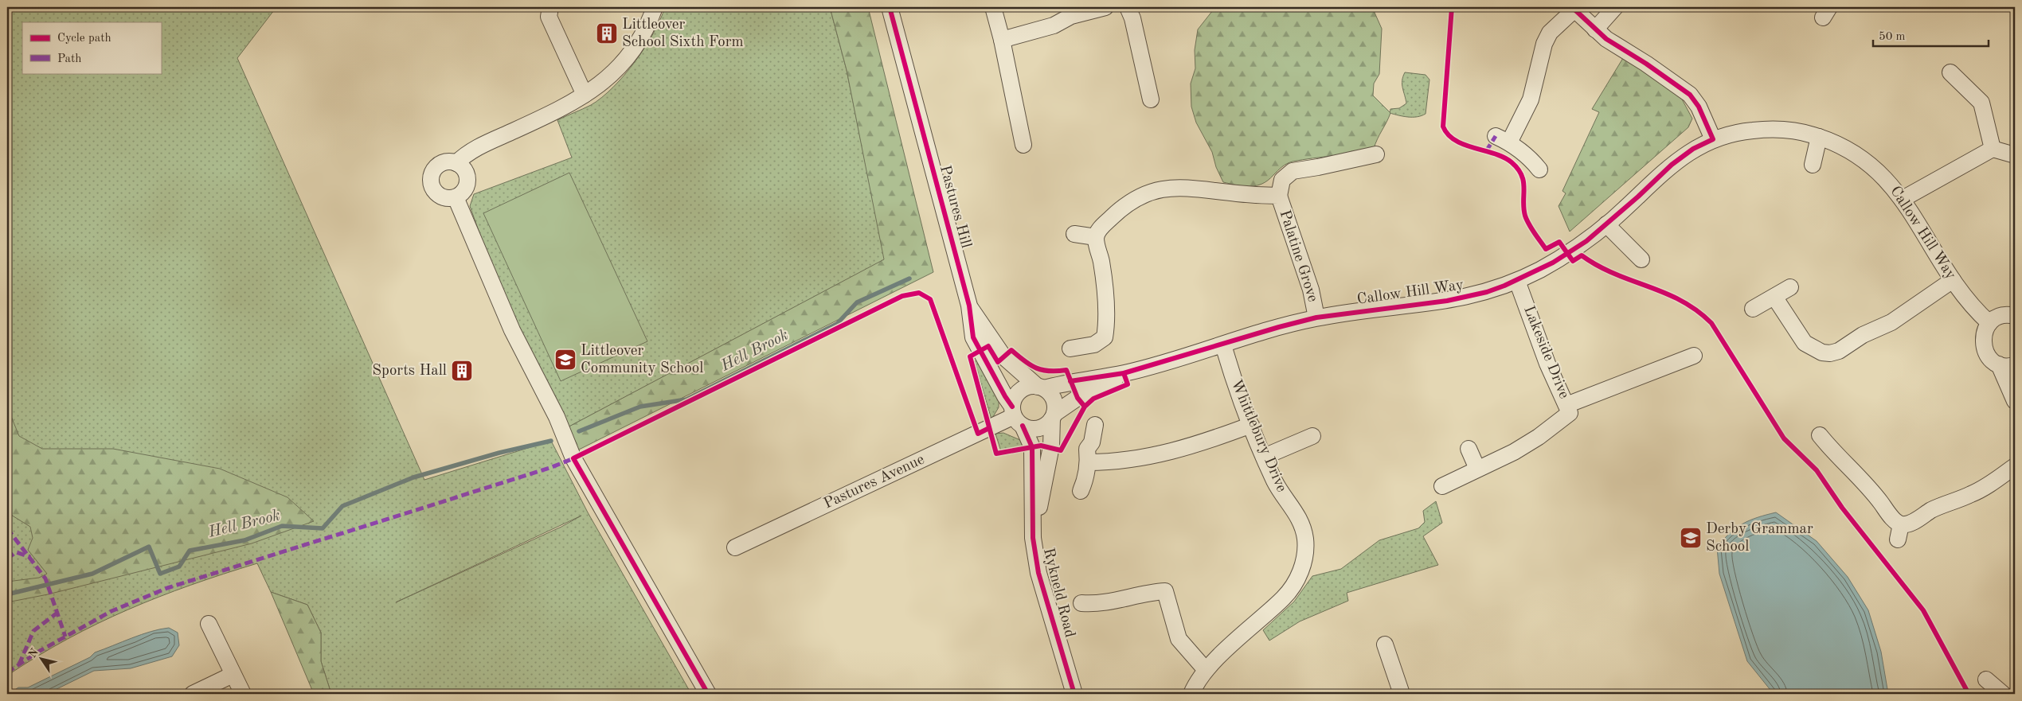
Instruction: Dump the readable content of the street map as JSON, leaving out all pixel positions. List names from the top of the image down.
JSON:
{
  "streets": {
    "street": [
      "Pastures Hill",
      "Callow Hill Way",
      "Palatine Grove",
      "Lakeside Drive",
      "Whittlebury Drive",
      "Pastures Avenue",
      "Rykneld Road"
    ]
  },
  "crossings": [
    ["Pastures Hill", "Callow Hill Way"],
    ["Pastures Hill", "Pastures Avenue"],
    ["Pastures Hill", "Rykneld Road"],
    ["Callow Hill Way", "Palatine Grove"],
    ["Callow Hill Way", "Lakeside Drive"],
    ["Callow Hill Way", "Whittlebury Drive"],
    ["Callow Hill Way", "Pastures Avenue"],
    ["Callow Hill Way", "Rykneld Road"],
    ["Pastures Avenue", "Rykneld Road"]
  ],
  "water": ["Hell Brook"],
  "places": {
    "building": ["Littleover School Sixth Form", "Sports Hall"],
    "school or university": ["Littleover Community School", "Derby Grammar School"]
  },
  "legend": ["Cycle path", "Path"],
  "scale_bar": "50 m",
  "north": "top left"
}
